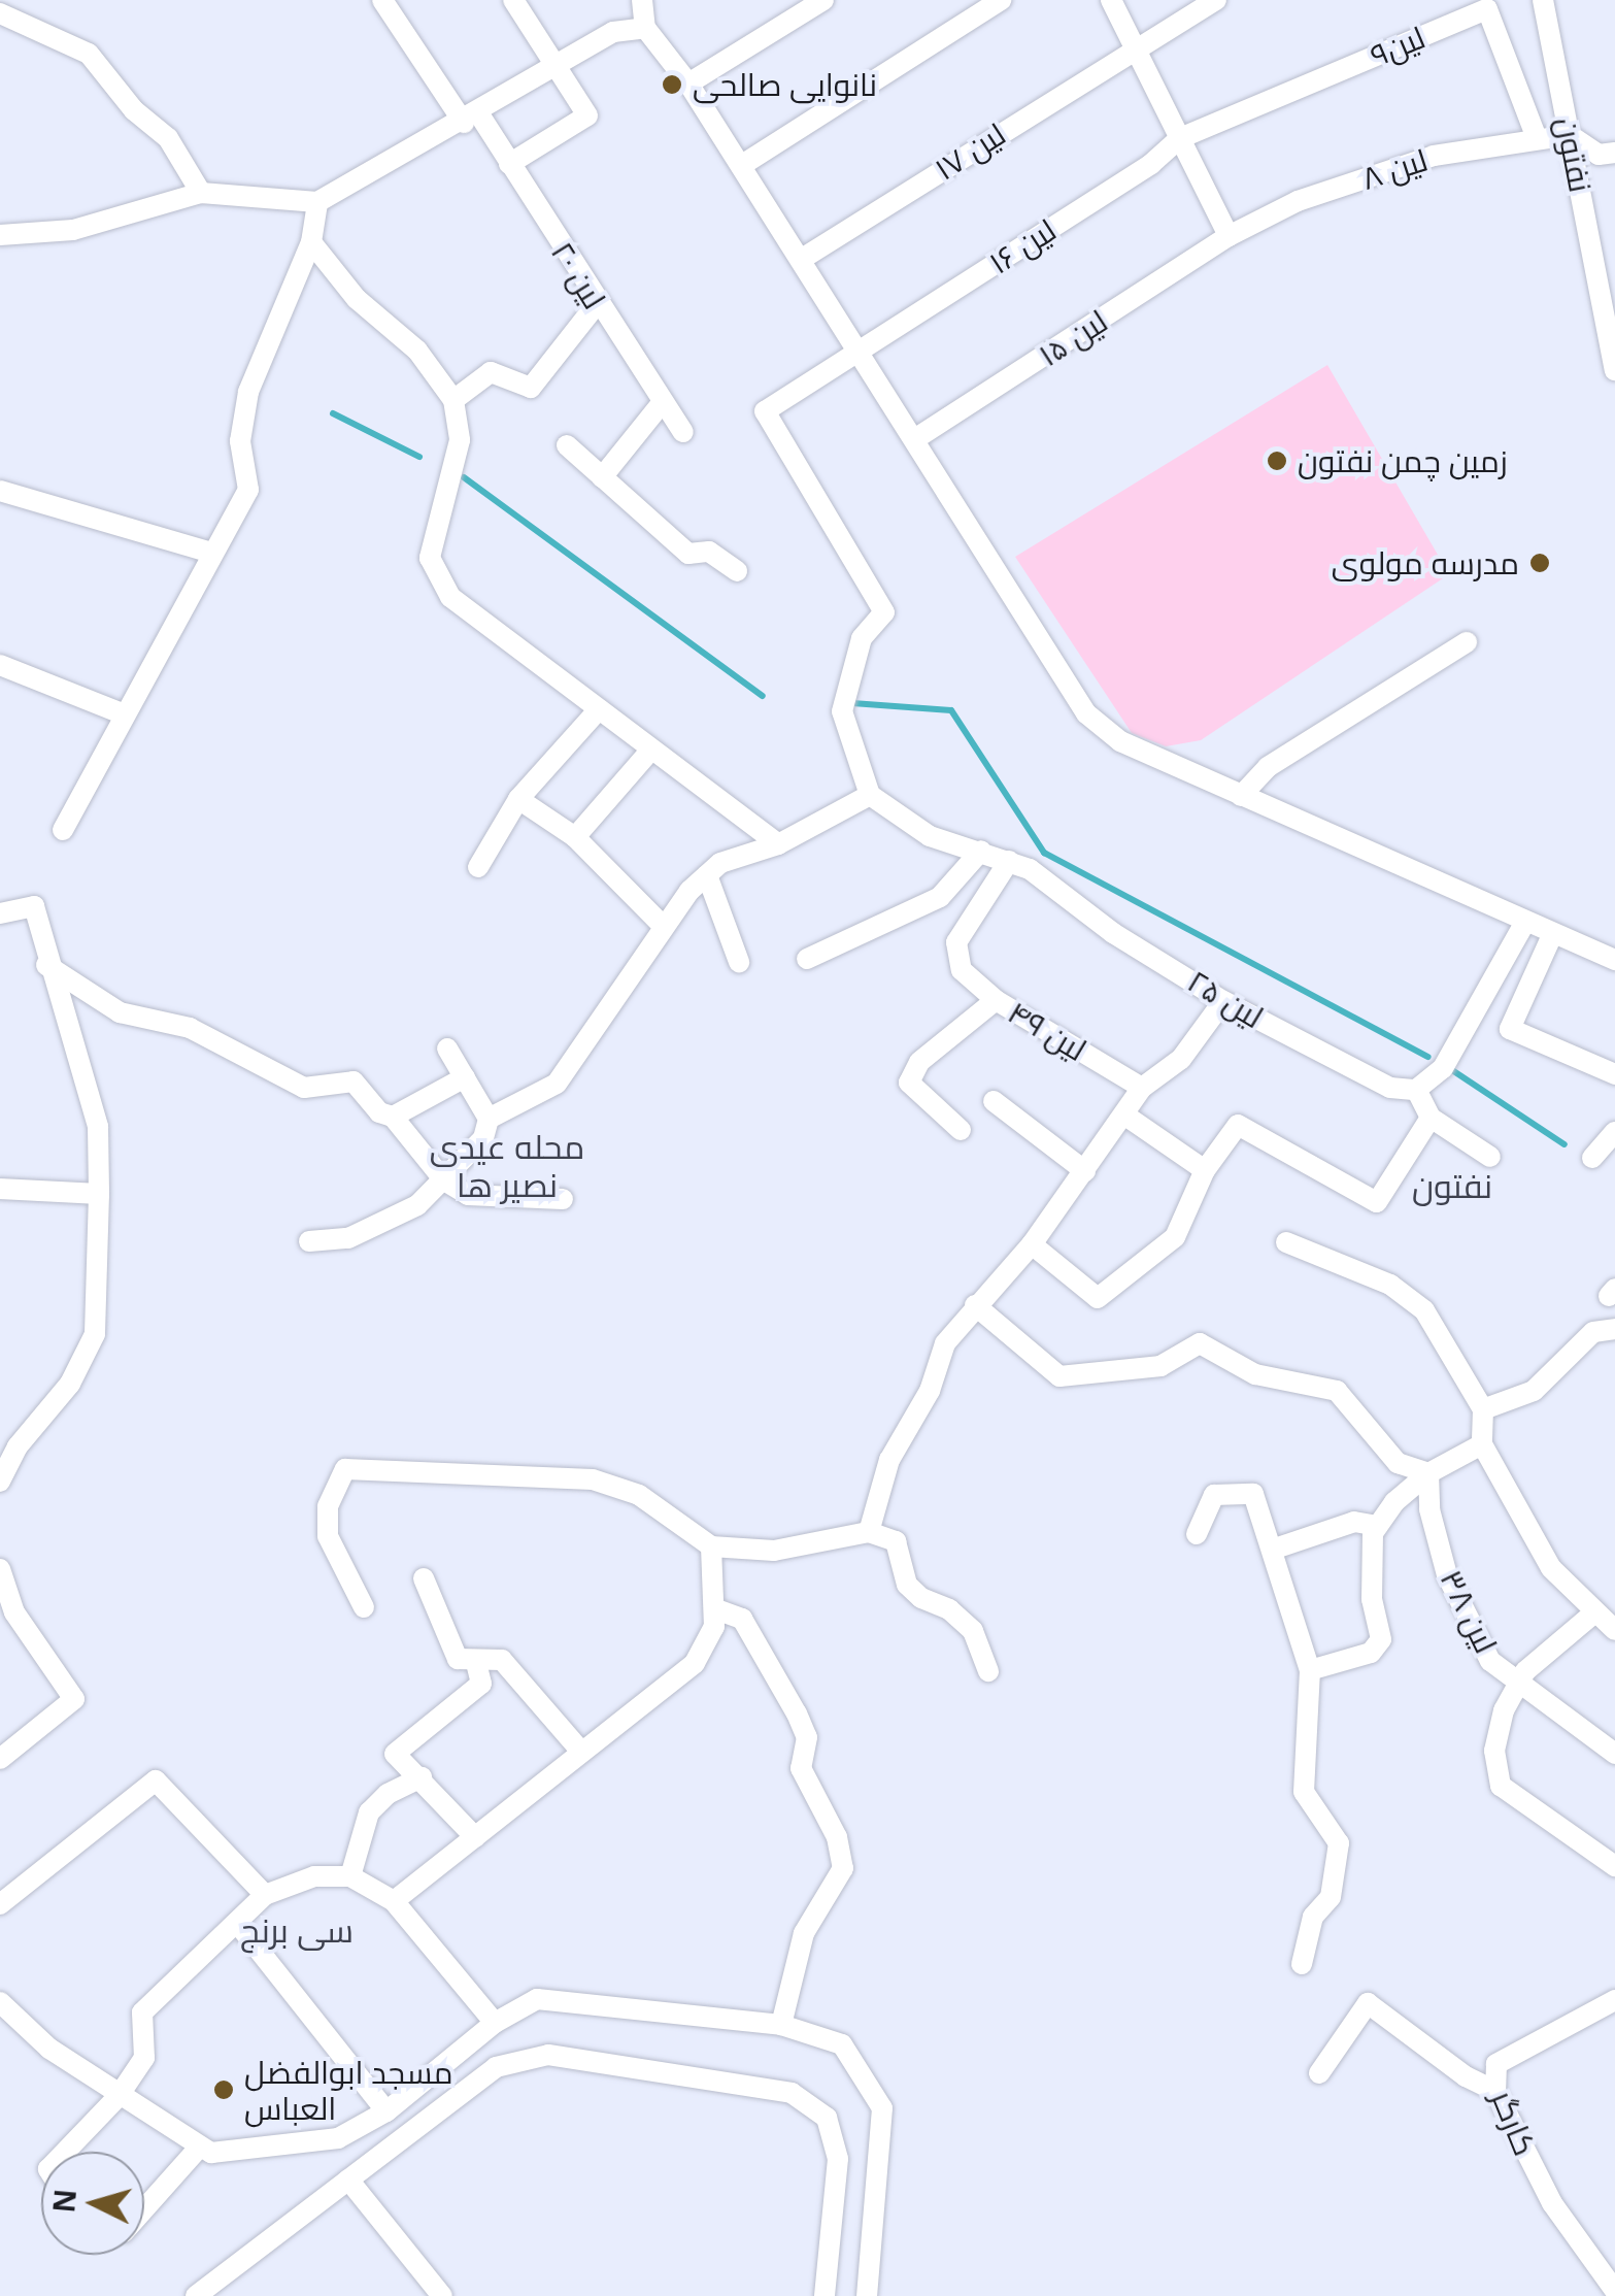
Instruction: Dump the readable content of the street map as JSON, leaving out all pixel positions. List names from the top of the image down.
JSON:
{
  "streets": {
    "street": [
      "لین۹",
      "لین ۱۷",
      "نفتون",
      "لین ۸",
      "لین ۱۶",
      "لین ۲۰",
      "لین ۱۵",
      "لین ۲۵",
      "لین ۴۹",
      "لین ۳۸",
      "کارگر"
    ]
  },
  "crossings": [
    ["لین۹", "لین ۸"],
    ["لین۹", "لین ۱۶"],
    ["نفتون", "لین ۸"],
    ["لین ۸", "لین ۱۵"],
    ["لین ۱۶", "لین ۲۵"],
    ["لین ۲۵", "لین ۴۹"]
  ],
  "districts": ["محله عیدی نصیر ها", "نفتون", "سی برنج"],
  "places": [
    "نانوایی صالحی",
    "زمین چمن نفتون",
    "مدرسه مولوی",
    "مسجد ابوالفضل العباس"
  ],
  "north": "left"
}
